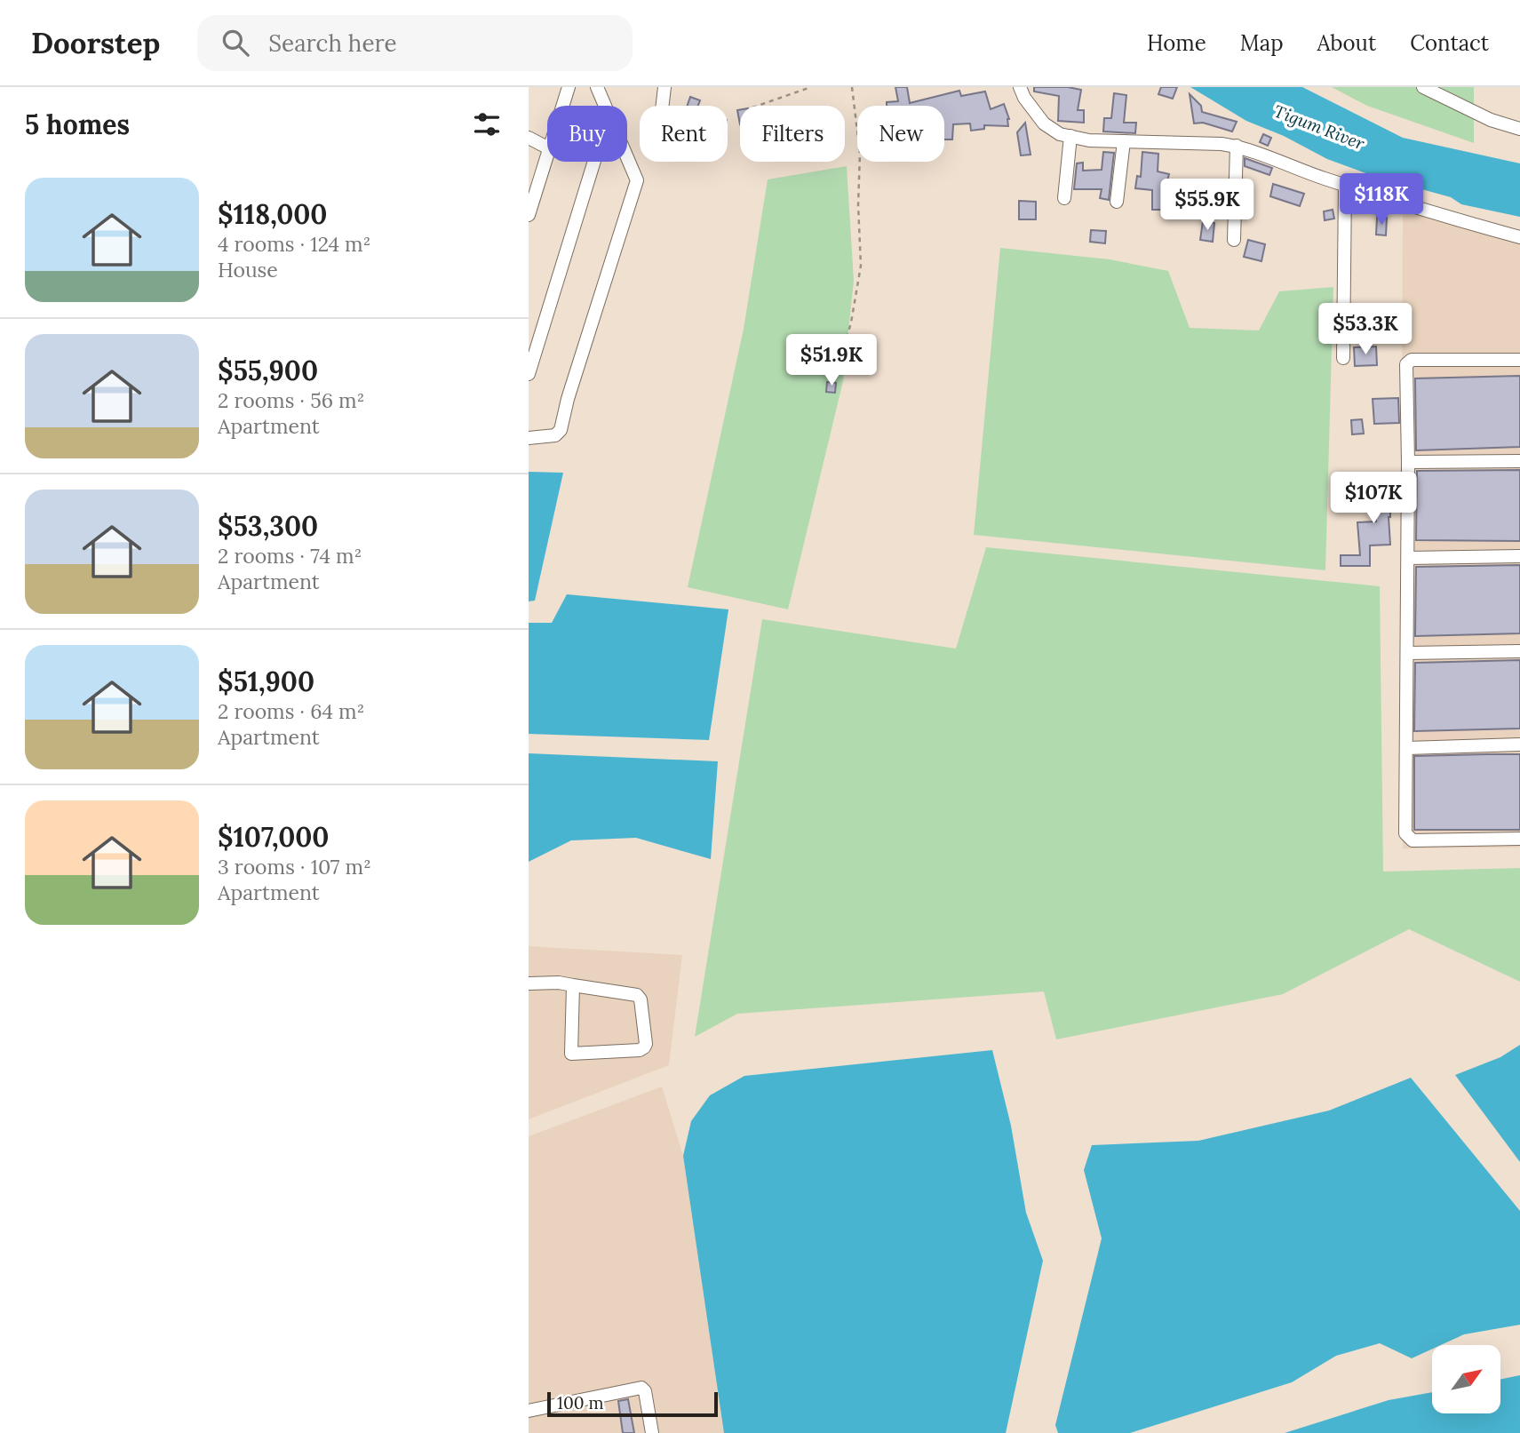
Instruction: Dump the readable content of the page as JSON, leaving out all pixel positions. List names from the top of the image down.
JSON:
{
  "water": ["Tigum River"],
  "scale_bar": "100 m",
  "north": "top right",
  "page": {
    "header": "Doorstep",
    "search": "Search here",
    "nav": [
      "Home",
      "Map",
      "About",
      "Contact"
    ],
    "heading": "5 homes",
    "chip": [
      "Buy",
      "Rent",
      "Filters",
      "New"
    ],
    "list": [
      {
        "name": "$118,000",
        "note": "4 rooms · 124 m² · House"
      },
      {
        "name": "$55,900",
        "note": "2 rooms · 56 m² · Apartment"
      },
      {
        "name": "$53,300",
        "note": "2 rooms · 74 m² · Apartment"
      },
      {
        "name": "$51,900",
        "note": "2 rooms · 64 m² · Apartment"
      },
      {
        "name": "$107,000",
        "note": "3 rooms · 107 m² · Apartment"
      }
    ],
    "price": [
      "$118K",
      "$55.9K",
      "$53.3K",
      "$51.9K",
      "$107K"
    ],
    "scale": "100 m"
  }
}
